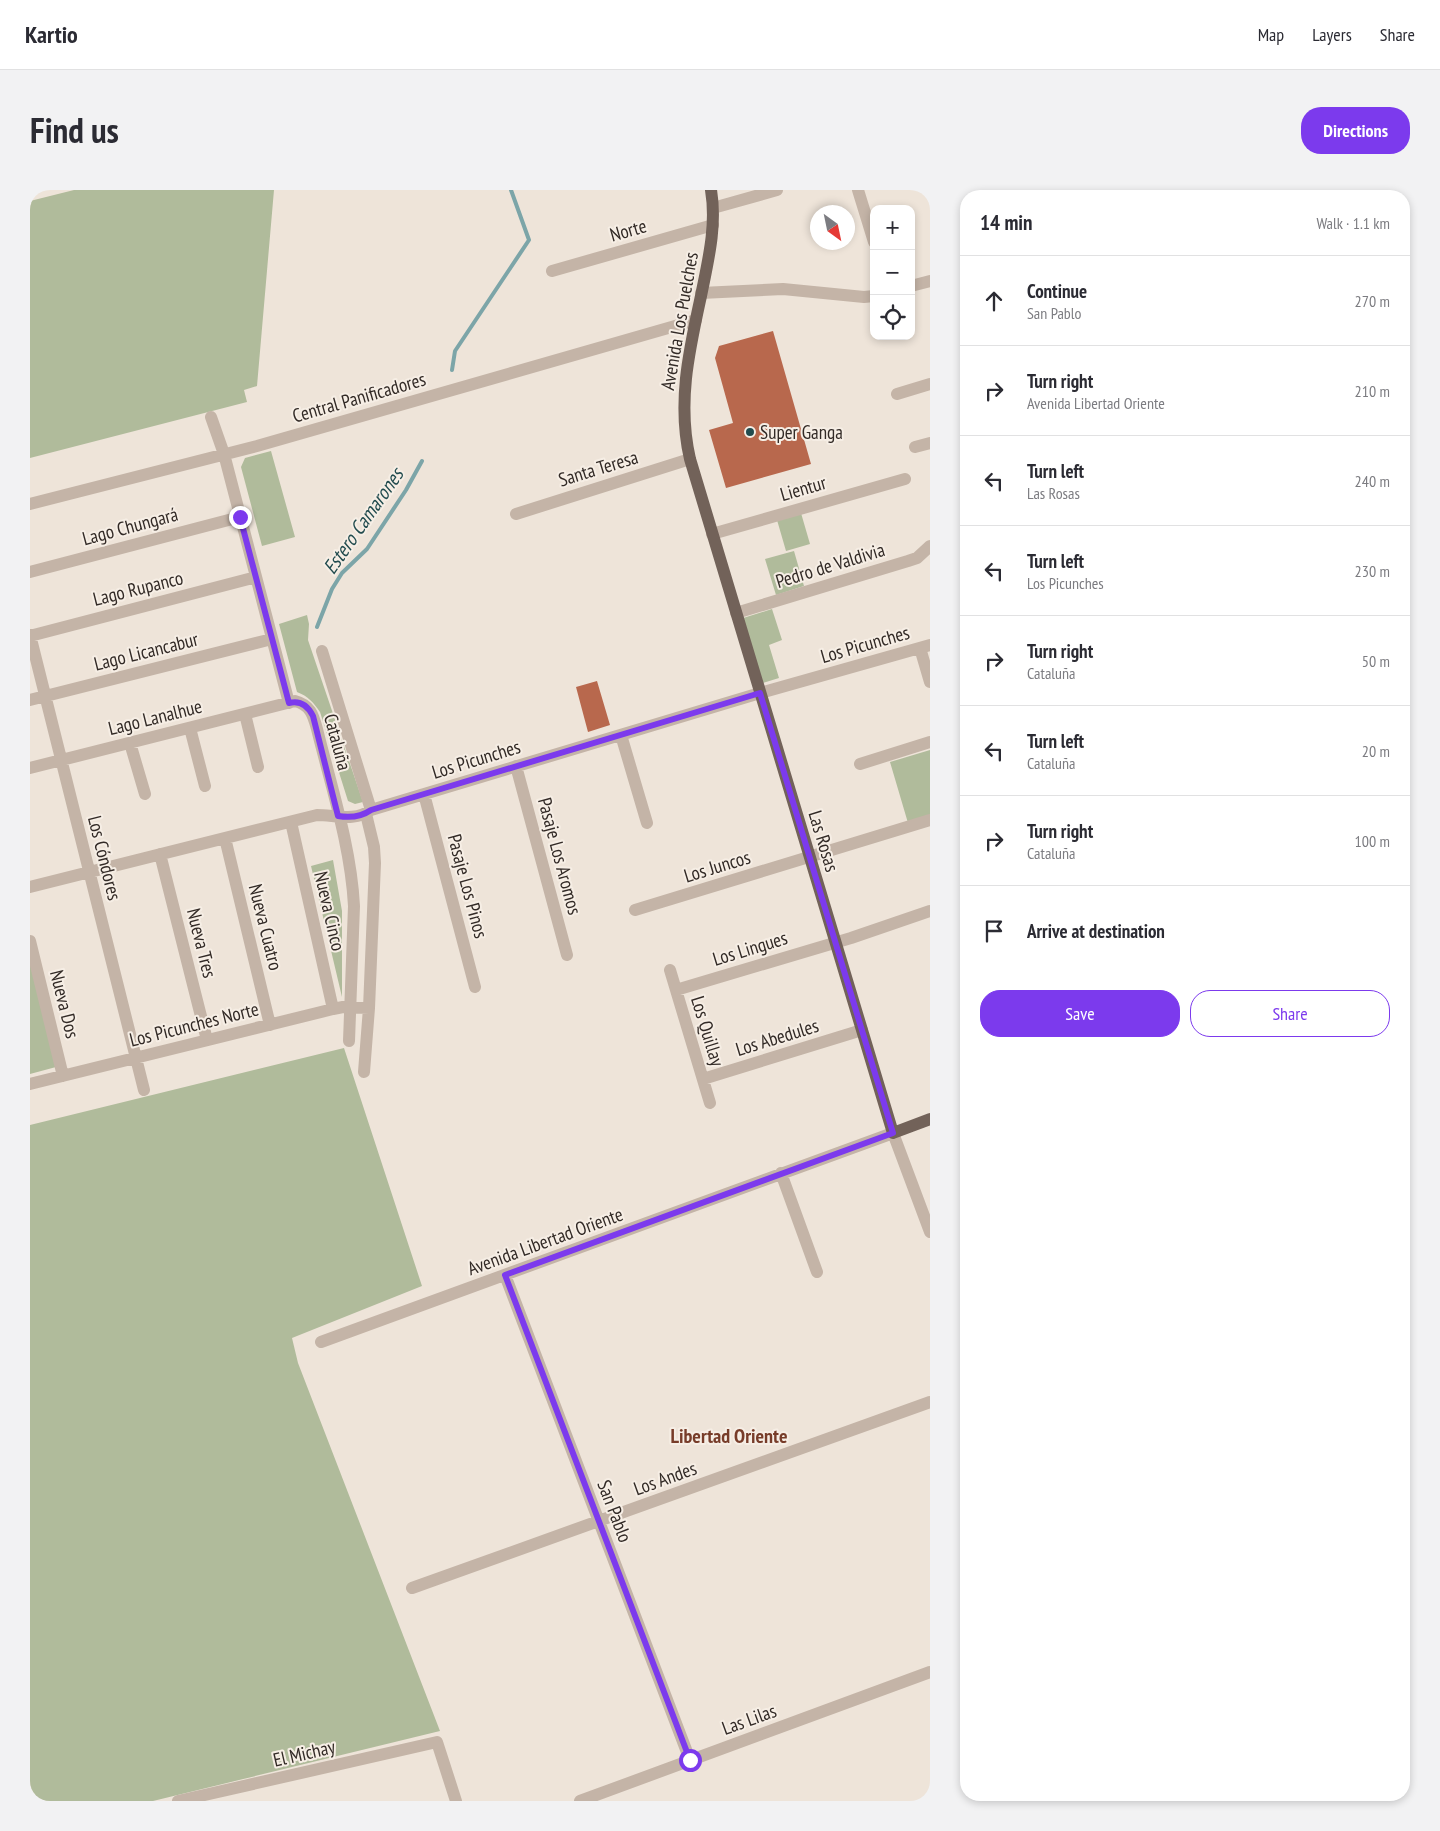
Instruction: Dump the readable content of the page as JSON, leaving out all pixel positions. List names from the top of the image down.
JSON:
{
  "streets": {
    "main road": ["Avenida Los Puelches", "Las Rosas", "Avenida Libertad Oriente"],
    "street": [
      "Norte",
      "Central Panificadores",
      "Santa Teresa",
      "Lientur",
      "Lago Chungará",
      "Pedro de Valdivia",
      "Lago Rupanco",
      "Los Picunches",
      "Lago Licancabur",
      "Lago Lanalhue",
      "Cataluña",
      "Pasaje Los Aromos",
      "Los Cóndores",
      "Los Juncos",
      "Pasaje Los Pinos",
      "Nueva Cinco",
      "Nueva Cuatro",
      "Nueva Tres",
      "Los Lingues",
      "Nueva Dos",
      "Los Picunches Norte",
      "Los Quillay",
      "Los Abedules",
      "Los Andes",
      "San Pablo",
      "Las Lilas",
      "El Michay"
    ]
  },
  "crossings": [
    ["Norte", "Avenida Los Puelches"],
    ["Avenida Los Puelches", "Central Panificadores"],
    ["Avenida Los Puelches", "Santa Teresa"],
    ["Avenida Los Puelches", "Las Rosas"],
    ["Santa Teresa", "Las Rosas"],
    ["Lientur", "Las Rosas"],
    ["Pedro de Valdivia", "Las Rosas"],
    ["Lago Rupanco", "Los Cóndores"],
    ["Los Picunches", "Cataluña"],
    ["Los Picunches", "Las Rosas"],
    ["Los Picunches", "Pasaje Los Aromos"],
    ["Los Picunches", "Los Cóndores"],
    ["Los Picunches", "Pasaje Los Pinos"],
    ["Los Picunches", "Nueva Cinco"],
    ["Los Picunches", "Nueva Cuatro"],
    ["Los Picunches", "Nueva Tres"],
    ["Lago Licancabur", "Los Cóndores"],
    ["Lago Lanalhue", "Cataluña"],
    ["Lago Lanalhue", "Los Cóndores"],
    ["Cataluña", "Los Picunches Norte"],
    ["Las Rosas", "Los Juncos"],
    ["Las Rosas", "Los Lingues"],
    ["Las Rosas", "Los Abedules"],
    ["Las Rosas", "Avenida Libertad Oriente"],
    ["Los Cóndores", "Los Picunches Norte"],
    ["Nueva Cinco", "Los Picunches Norte"],
    ["Nueva Cuatro", "Los Picunches Norte"],
    ["Nueva Tres", "Los Picunches Norte"],
    ["Los Lingues", "Los Quillay"],
    ["Nueva Dos", "Los Picunches Norte"],
    ["Los Quillay", "Los Abedules"],
    ["Avenida Libertad Oriente", "San Pablo"],
    ["Los Andes", "San Pablo"],
    ["San Pablo", "Las Lilas"]
  ],
  "districts": ["Libertad Oriente"],
  "water": ["Estero Camarones"],
  "places": ["Super Ganga"],
  "north": "bottom right",
  "page": {
    "header": "Kartio",
    "nav": ["Map", "Layers", "Share"],
    "title": "Find us",
    "buttons": [
      "Directions",
      ["Save", "Share"]
    ],
    "heading": ["14 min", "Walk · 1.1 km"],
    "map_buttons": ["+", "−"],
    "list": [
      ["Continue", "San Pablo", "270 m"],
      ["Turn right", "Avenida Libertad Oriente", "210 m"],
      ["Turn left", "Las Rosas", "240 m"],
      ["Turn left", "Los Picunches", "230 m"],
      ["Turn right", "Cataluña", "50 m"],
      ["Turn left", "Cataluña", "20 m"],
      ["Turn right", "Cataluña", "100 m"],
      "Arrive at destination"
    ]
  }
}
